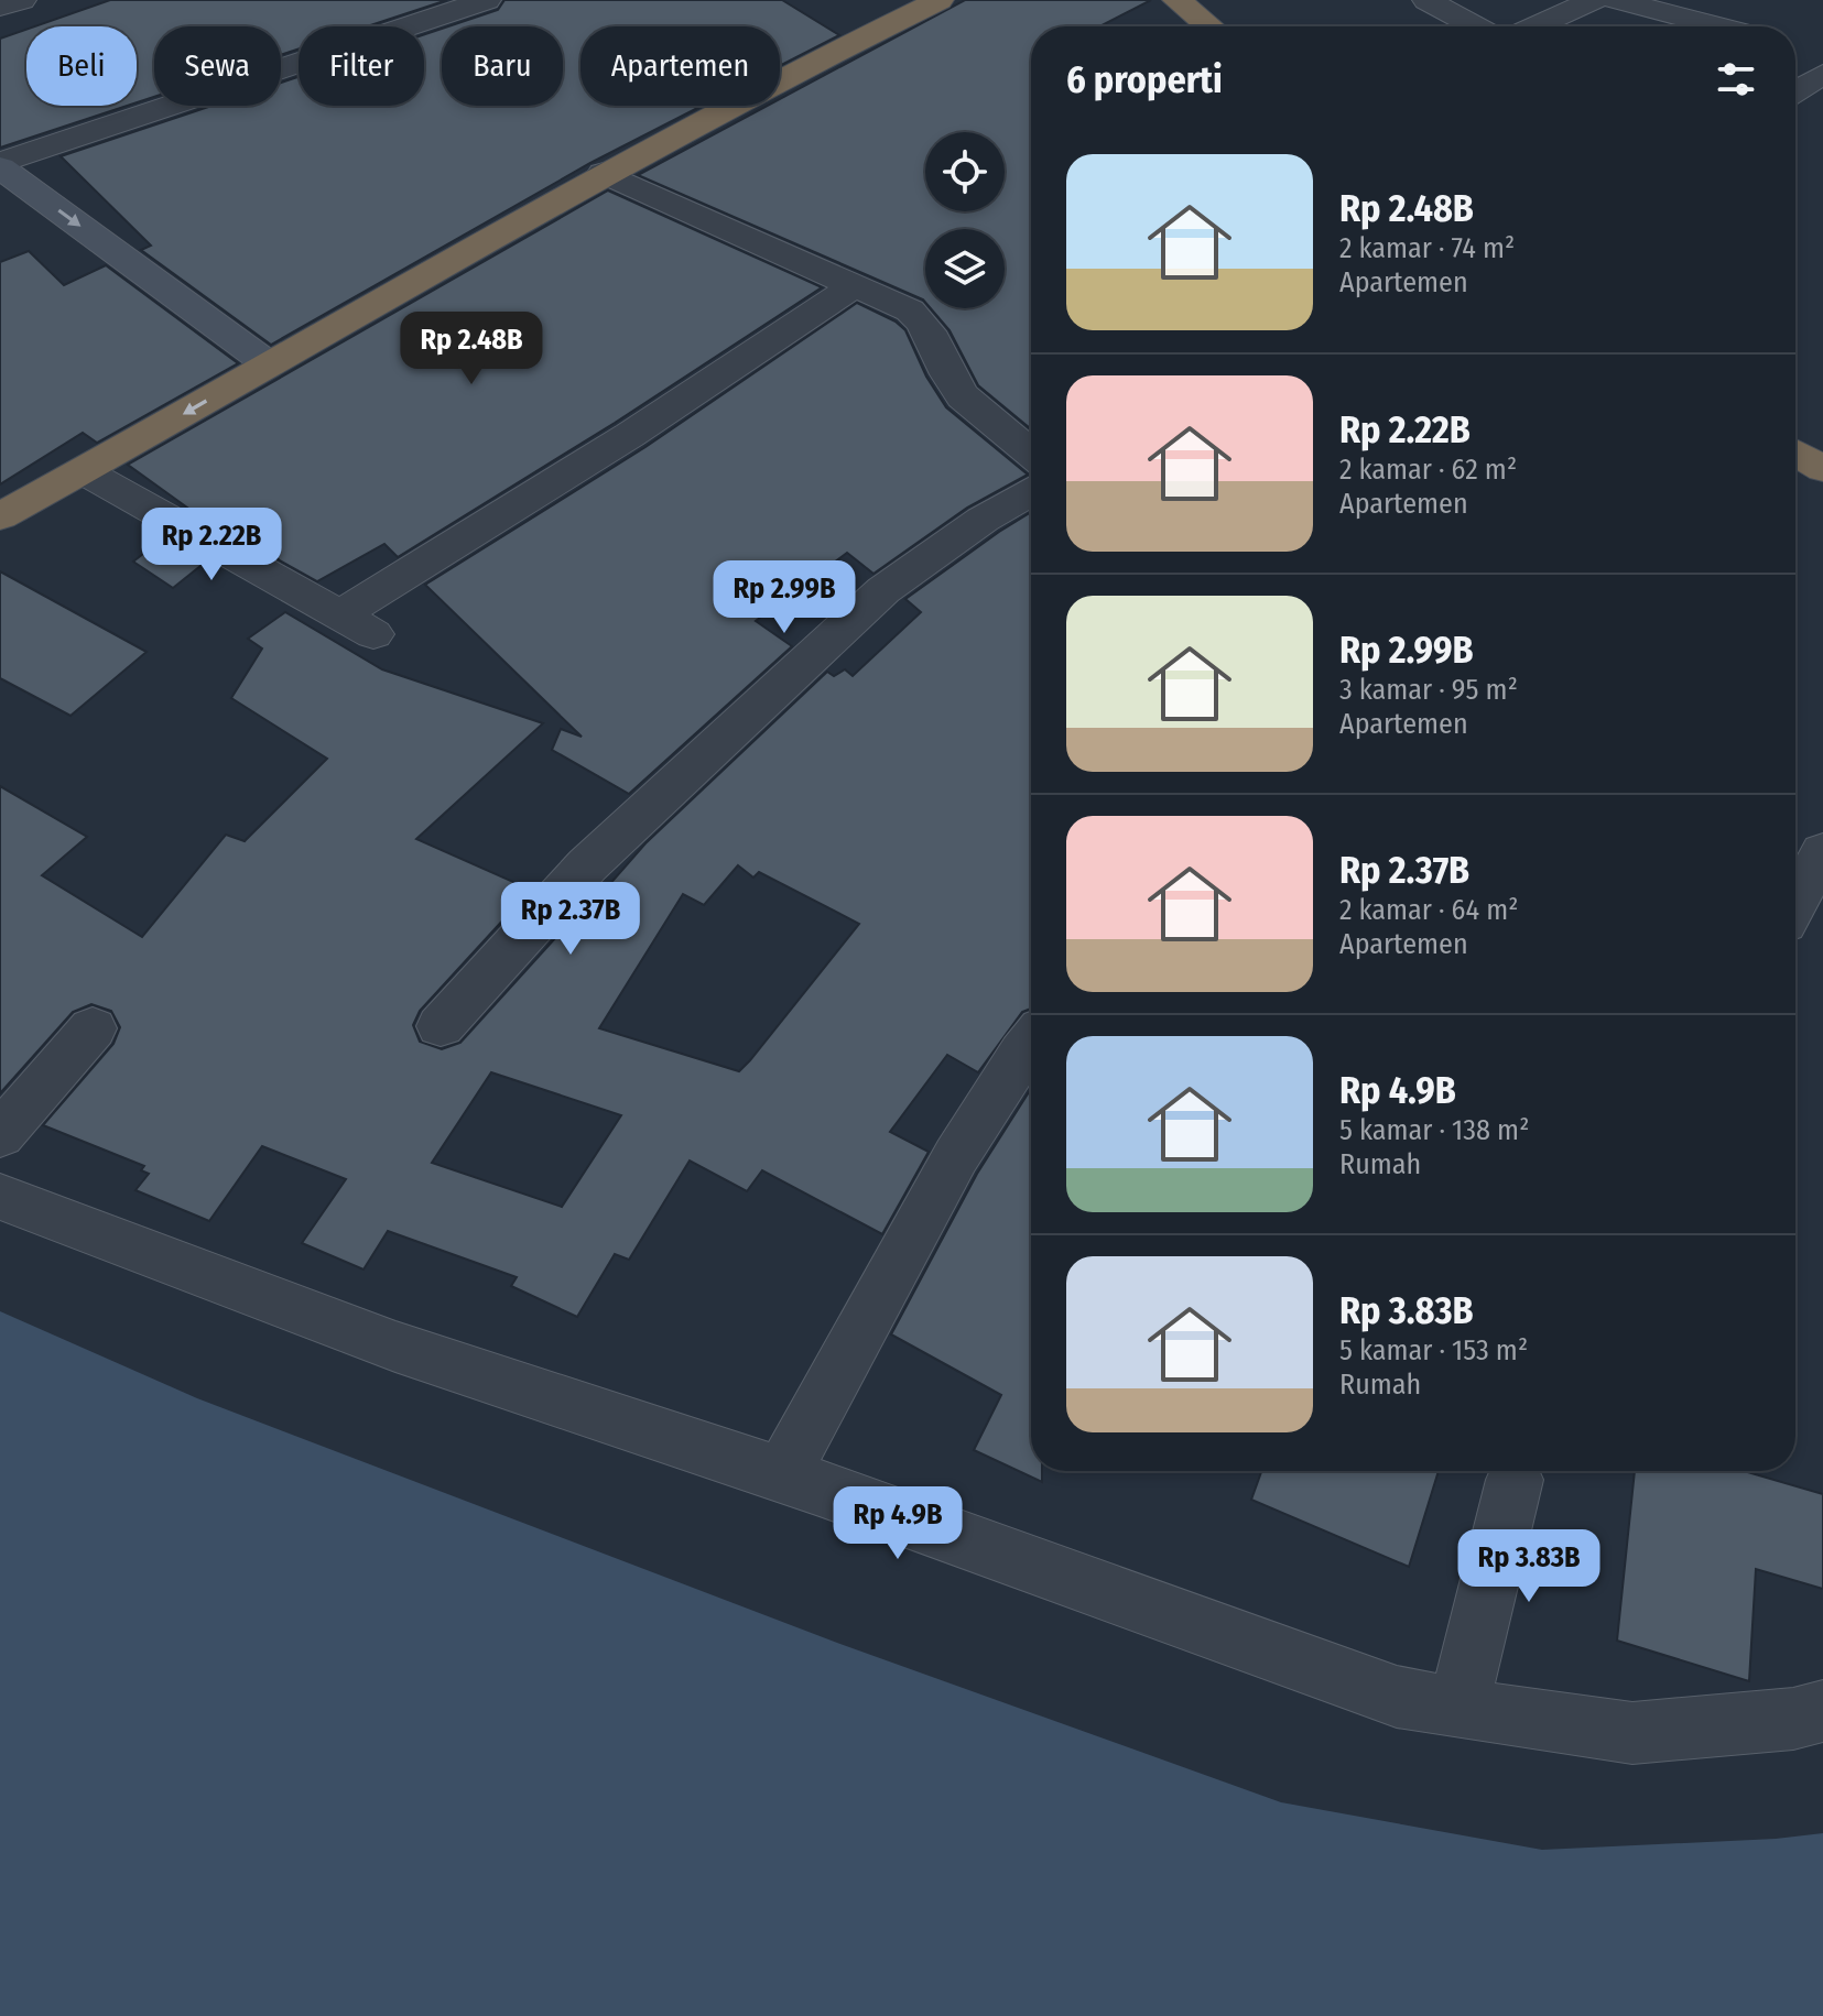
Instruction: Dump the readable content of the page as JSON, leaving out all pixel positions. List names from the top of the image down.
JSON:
{
  "page": {
    "chip": [
      "Beli",
      "Sewa",
      "Filter",
      "Baru",
      "Apartemen"
    ],
    "heading": "6 properti",
    "list": [
      {
        "name": "Rp 2.48B",
        "note": "2 kamar · 74 m² · Apartemen"
      },
      {
        "name": "Rp 2.22B",
        "note": "2 kamar · 62 m² · Apartemen"
      },
      {
        "name": "Rp 2.99B",
        "note": "3 kamar · 95 m² · Apartemen"
      },
      {
        "name": "Rp 2.37B",
        "note": "2 kamar · 64 m² · Apartemen"
      },
      {
        "name": "Rp 4.9B",
        "note": "5 kamar · 138 m² · Rumah"
      },
      {
        "name": "Rp 3.83B",
        "note": "5 kamar · 153 m² · Rumah"
      }
    ],
    "price": [
      "Rp 2.48B",
      "Rp 2.22B",
      "Rp 2.99B",
      "Rp 2.37B",
      "Rp 4.9B",
      "Rp 3.83B"
    ]
  }
}
